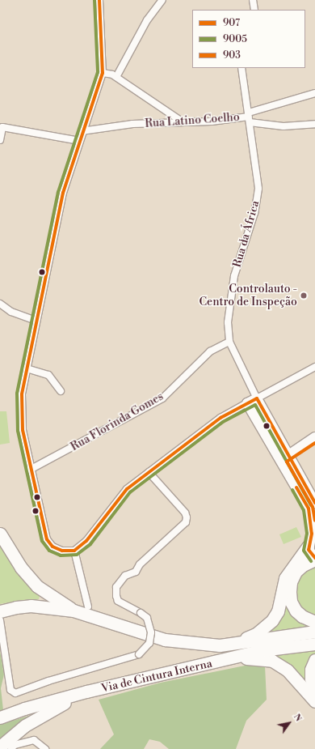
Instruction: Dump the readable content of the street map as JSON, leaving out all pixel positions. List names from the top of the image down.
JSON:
{
  "streets": {
    "highway": ["Via de Cintura Interna"],
    "street": ["Rua Latino Coelho", "Rua da África", "Rua Florinda Gomes"]
  },
  "crossings": [
    ["Rua Latino Coelho", "Rua da África"],
    ["Rua da África", "Rua Florinda Gomes"]
  ],
  "places": ["Controlauto - Centro de Inspeção"],
  "lines": ["transit line 907", "transit line 9005", "transit line 903"],
  "legend": ["907", "9005", "903"],
  "north": "top right"
}
